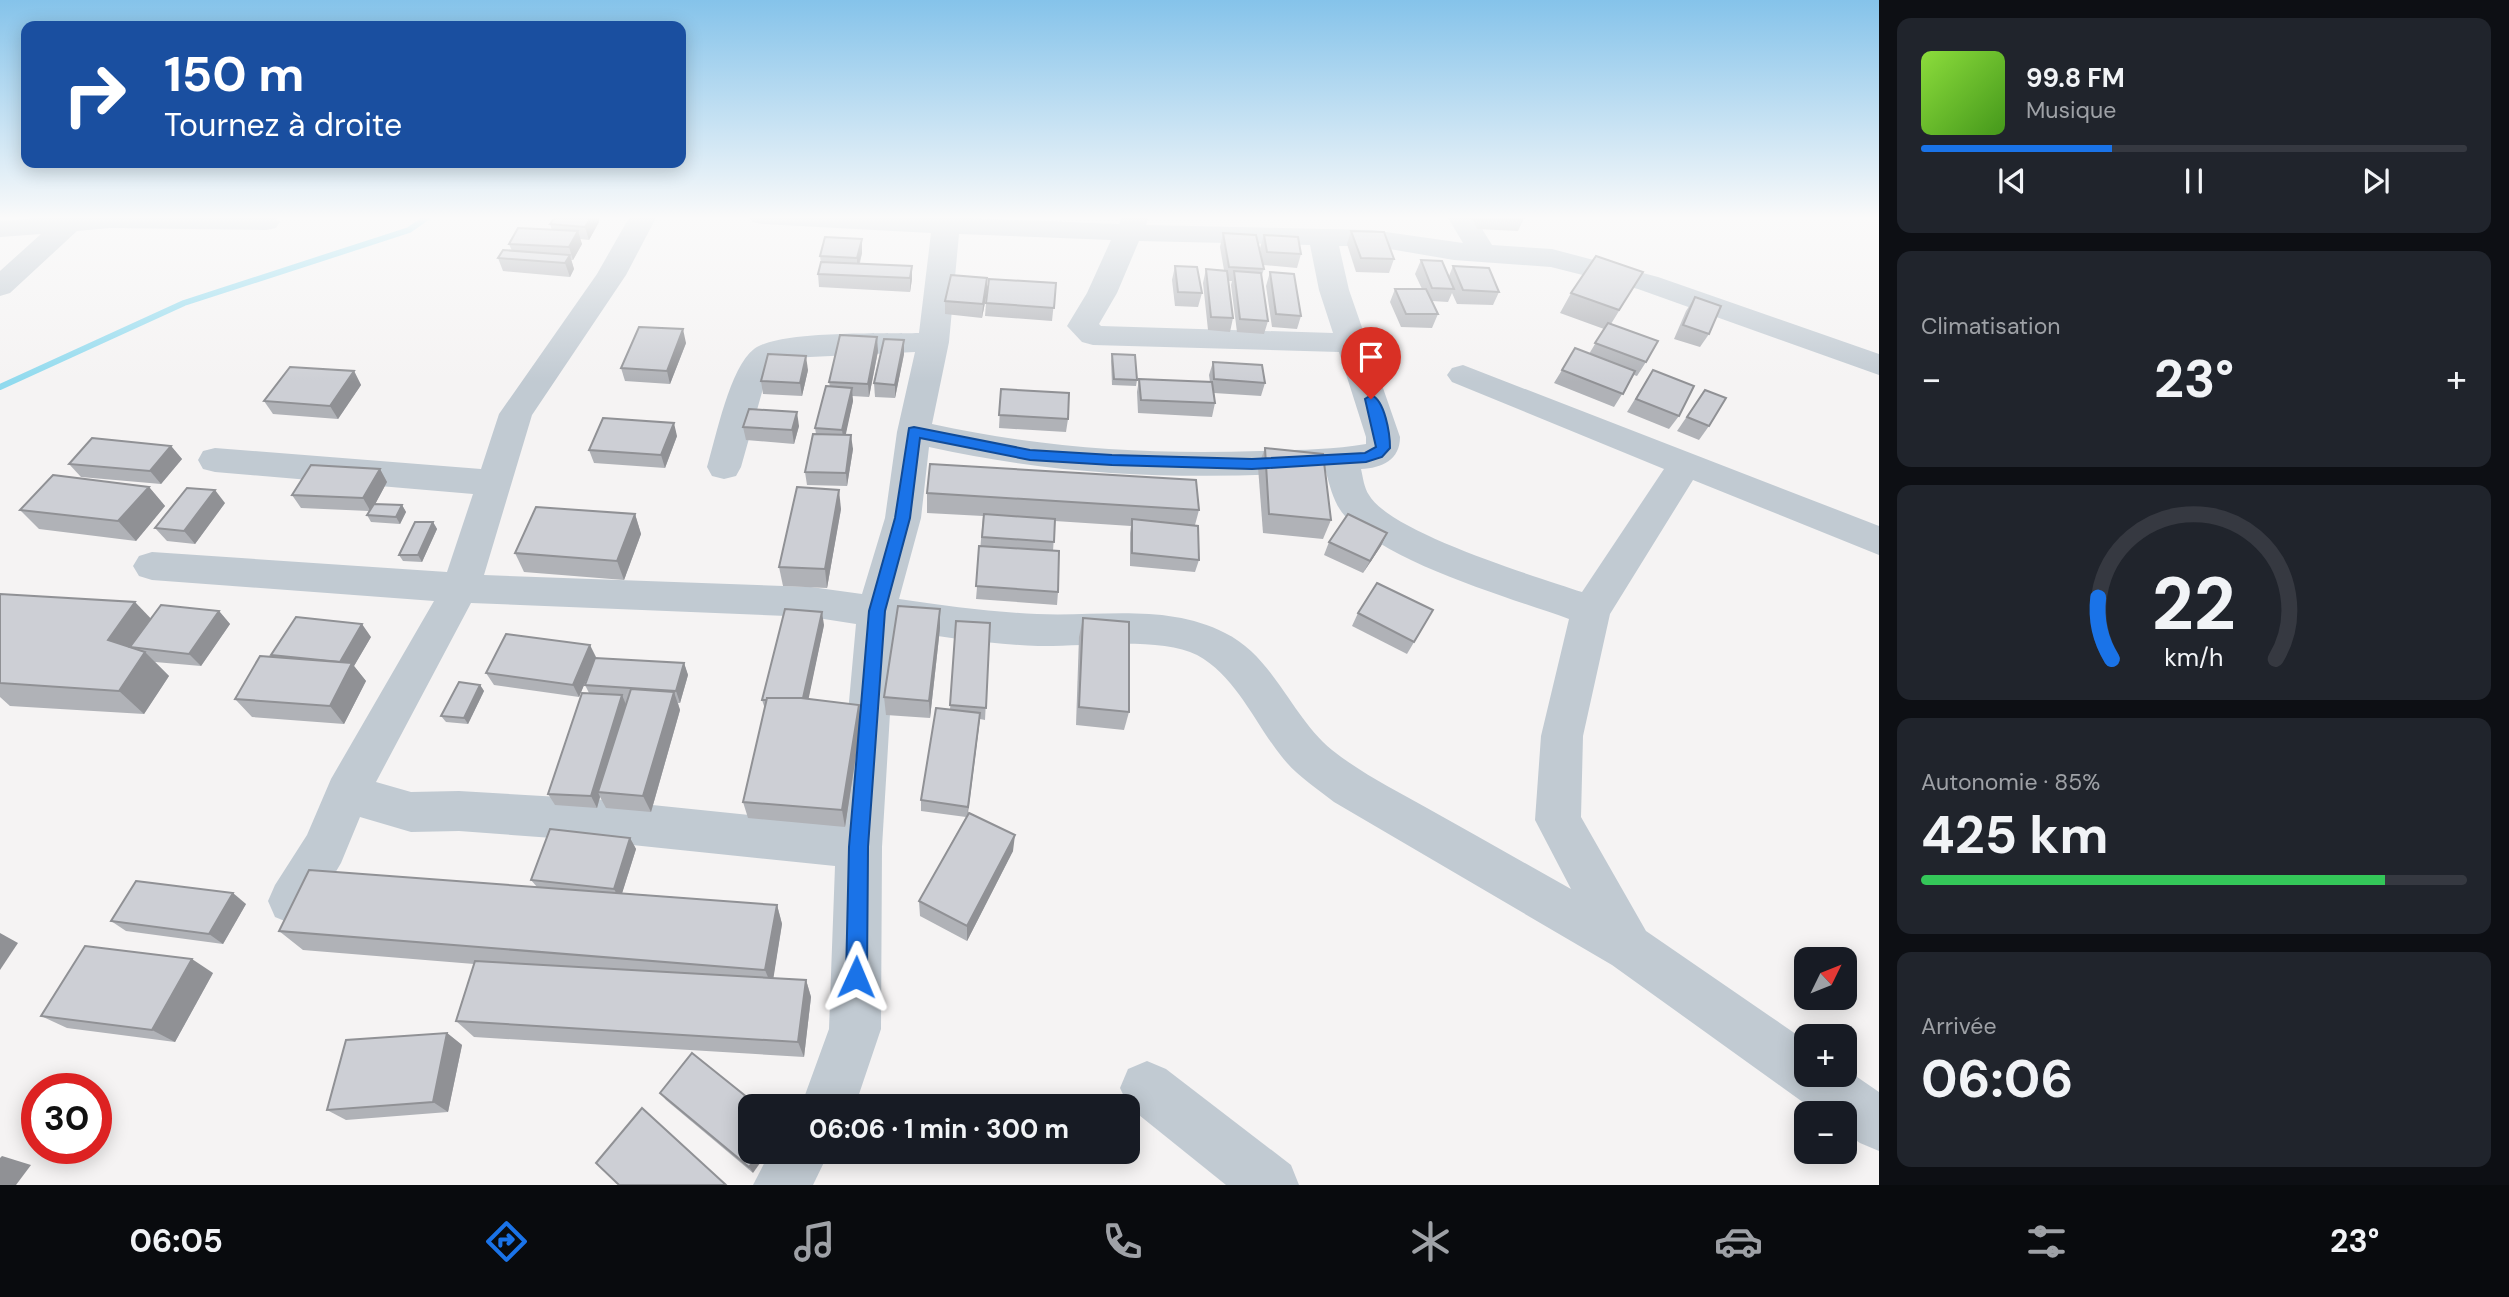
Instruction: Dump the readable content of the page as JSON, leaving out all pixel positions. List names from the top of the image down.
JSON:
{
  "north": "top right",
  "page": {
    "turn": ["150 m", "Tournez à droite"],
    "song": ["99.8 FM", "Musique"],
    "tile": [
      "Climatisation",
      ["Autonomie · 85%", "425 km"],
      ["Arrivée", "06:06"]
    ],
    "heat": ["−", "23°", "+"],
    "map_buttons": ["+", "−"],
    "limit": "30",
    "trip": "06:06 · 1 min · 300 m",
    "tabs": ["06:05", "23°"],
    "gauge": ["22", "km/h"]
  }
}
